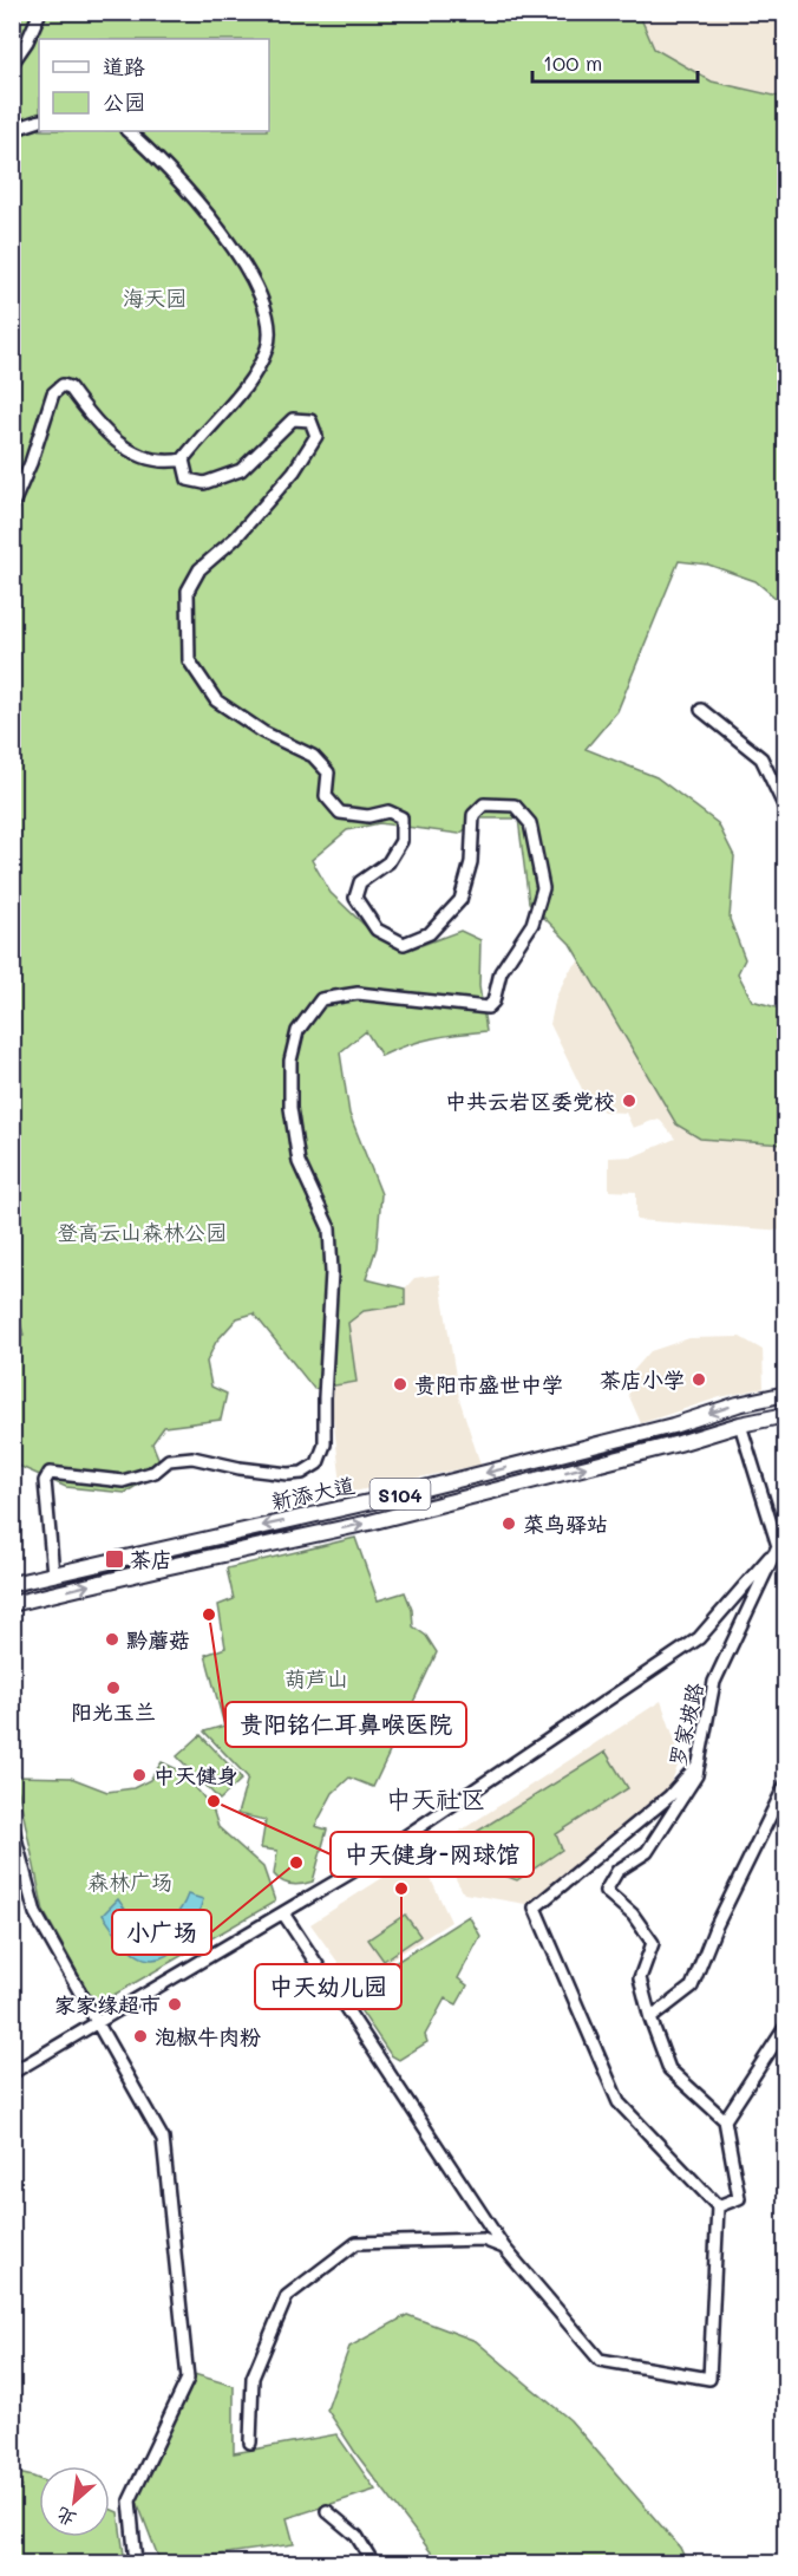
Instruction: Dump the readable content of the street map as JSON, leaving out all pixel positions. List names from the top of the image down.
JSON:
{
  "streets": {
    "main road": ["新添大道", "S104"],
    "street": ["罗家坡路"]
  },
  "districts": ["中天社区"],
  "parks": [
    "海天园",
    "登高云山森林公园",
    "葫芦山",
    "森林广场"
  ],
  "places": {
    "other": [
      "中共云岩区委党校",
      "茶店小学",
      "贵阳市盛世中学",
      "菜鸟驿站",
      "贵阳铭仁耳鼻喉医院",
      "黔蘑菇",
      "阳光玉兰",
      "中天健身",
      "中天健身-网球馆",
      "小广场",
      "中天幼儿园",
      "家家缘超市",
      "泡椒牛肉粉"
    ],
    "transit": ["茶店"]
  },
  "legend": ["道路", "公园"],
  "scale_bar": "100 m",
  "north": "bottom left"
}
